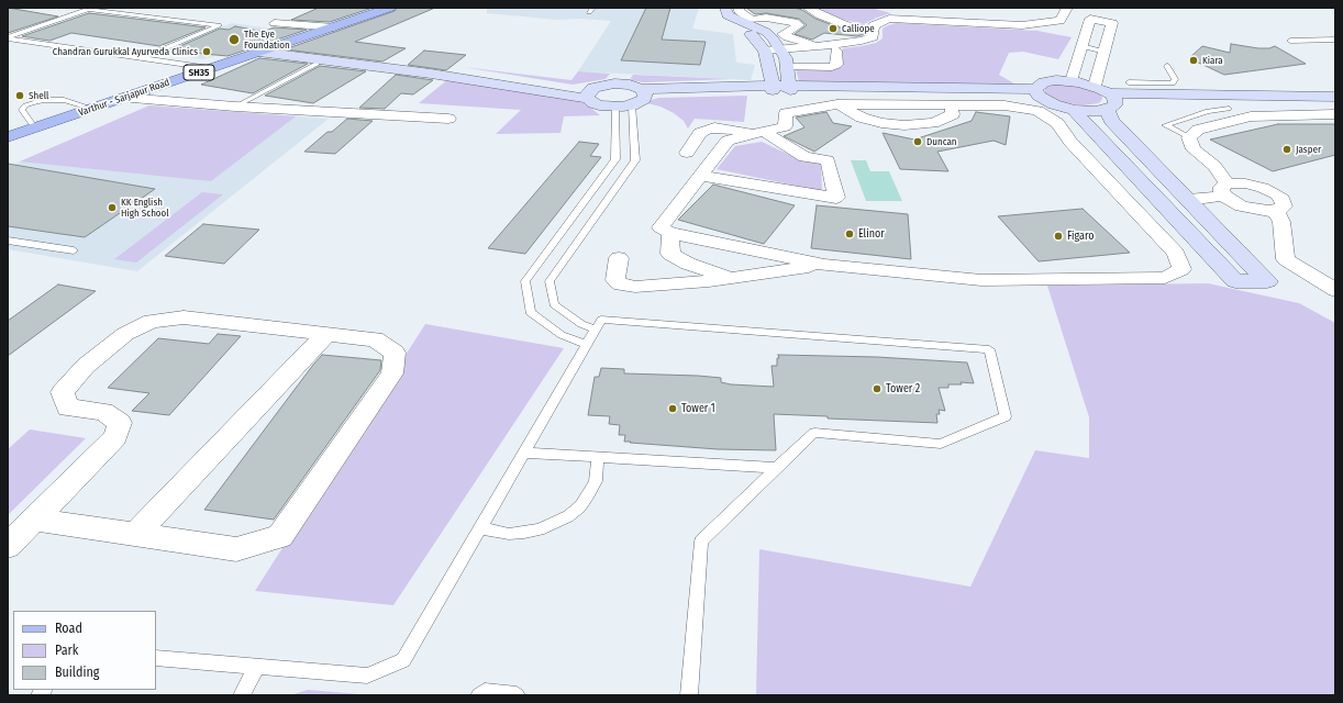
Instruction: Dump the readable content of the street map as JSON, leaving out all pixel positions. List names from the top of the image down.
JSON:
{
  "streets": {
    "main road": ["SH35", "Varthur - Sarjapur Road"]
  },
  "places": [
    "Calliope",
    "The Eye Foundation",
    "Chandran Gurukkal Ayurveda Clinics",
    "Kiara",
    "Shell",
    "Duncan",
    "Jasper",
    "KK English High School",
    "Elinor",
    "Figaro",
    "Tower 2",
    "Tower 1"
  ],
  "legend": ["Road", "Park", "Building"]
}
